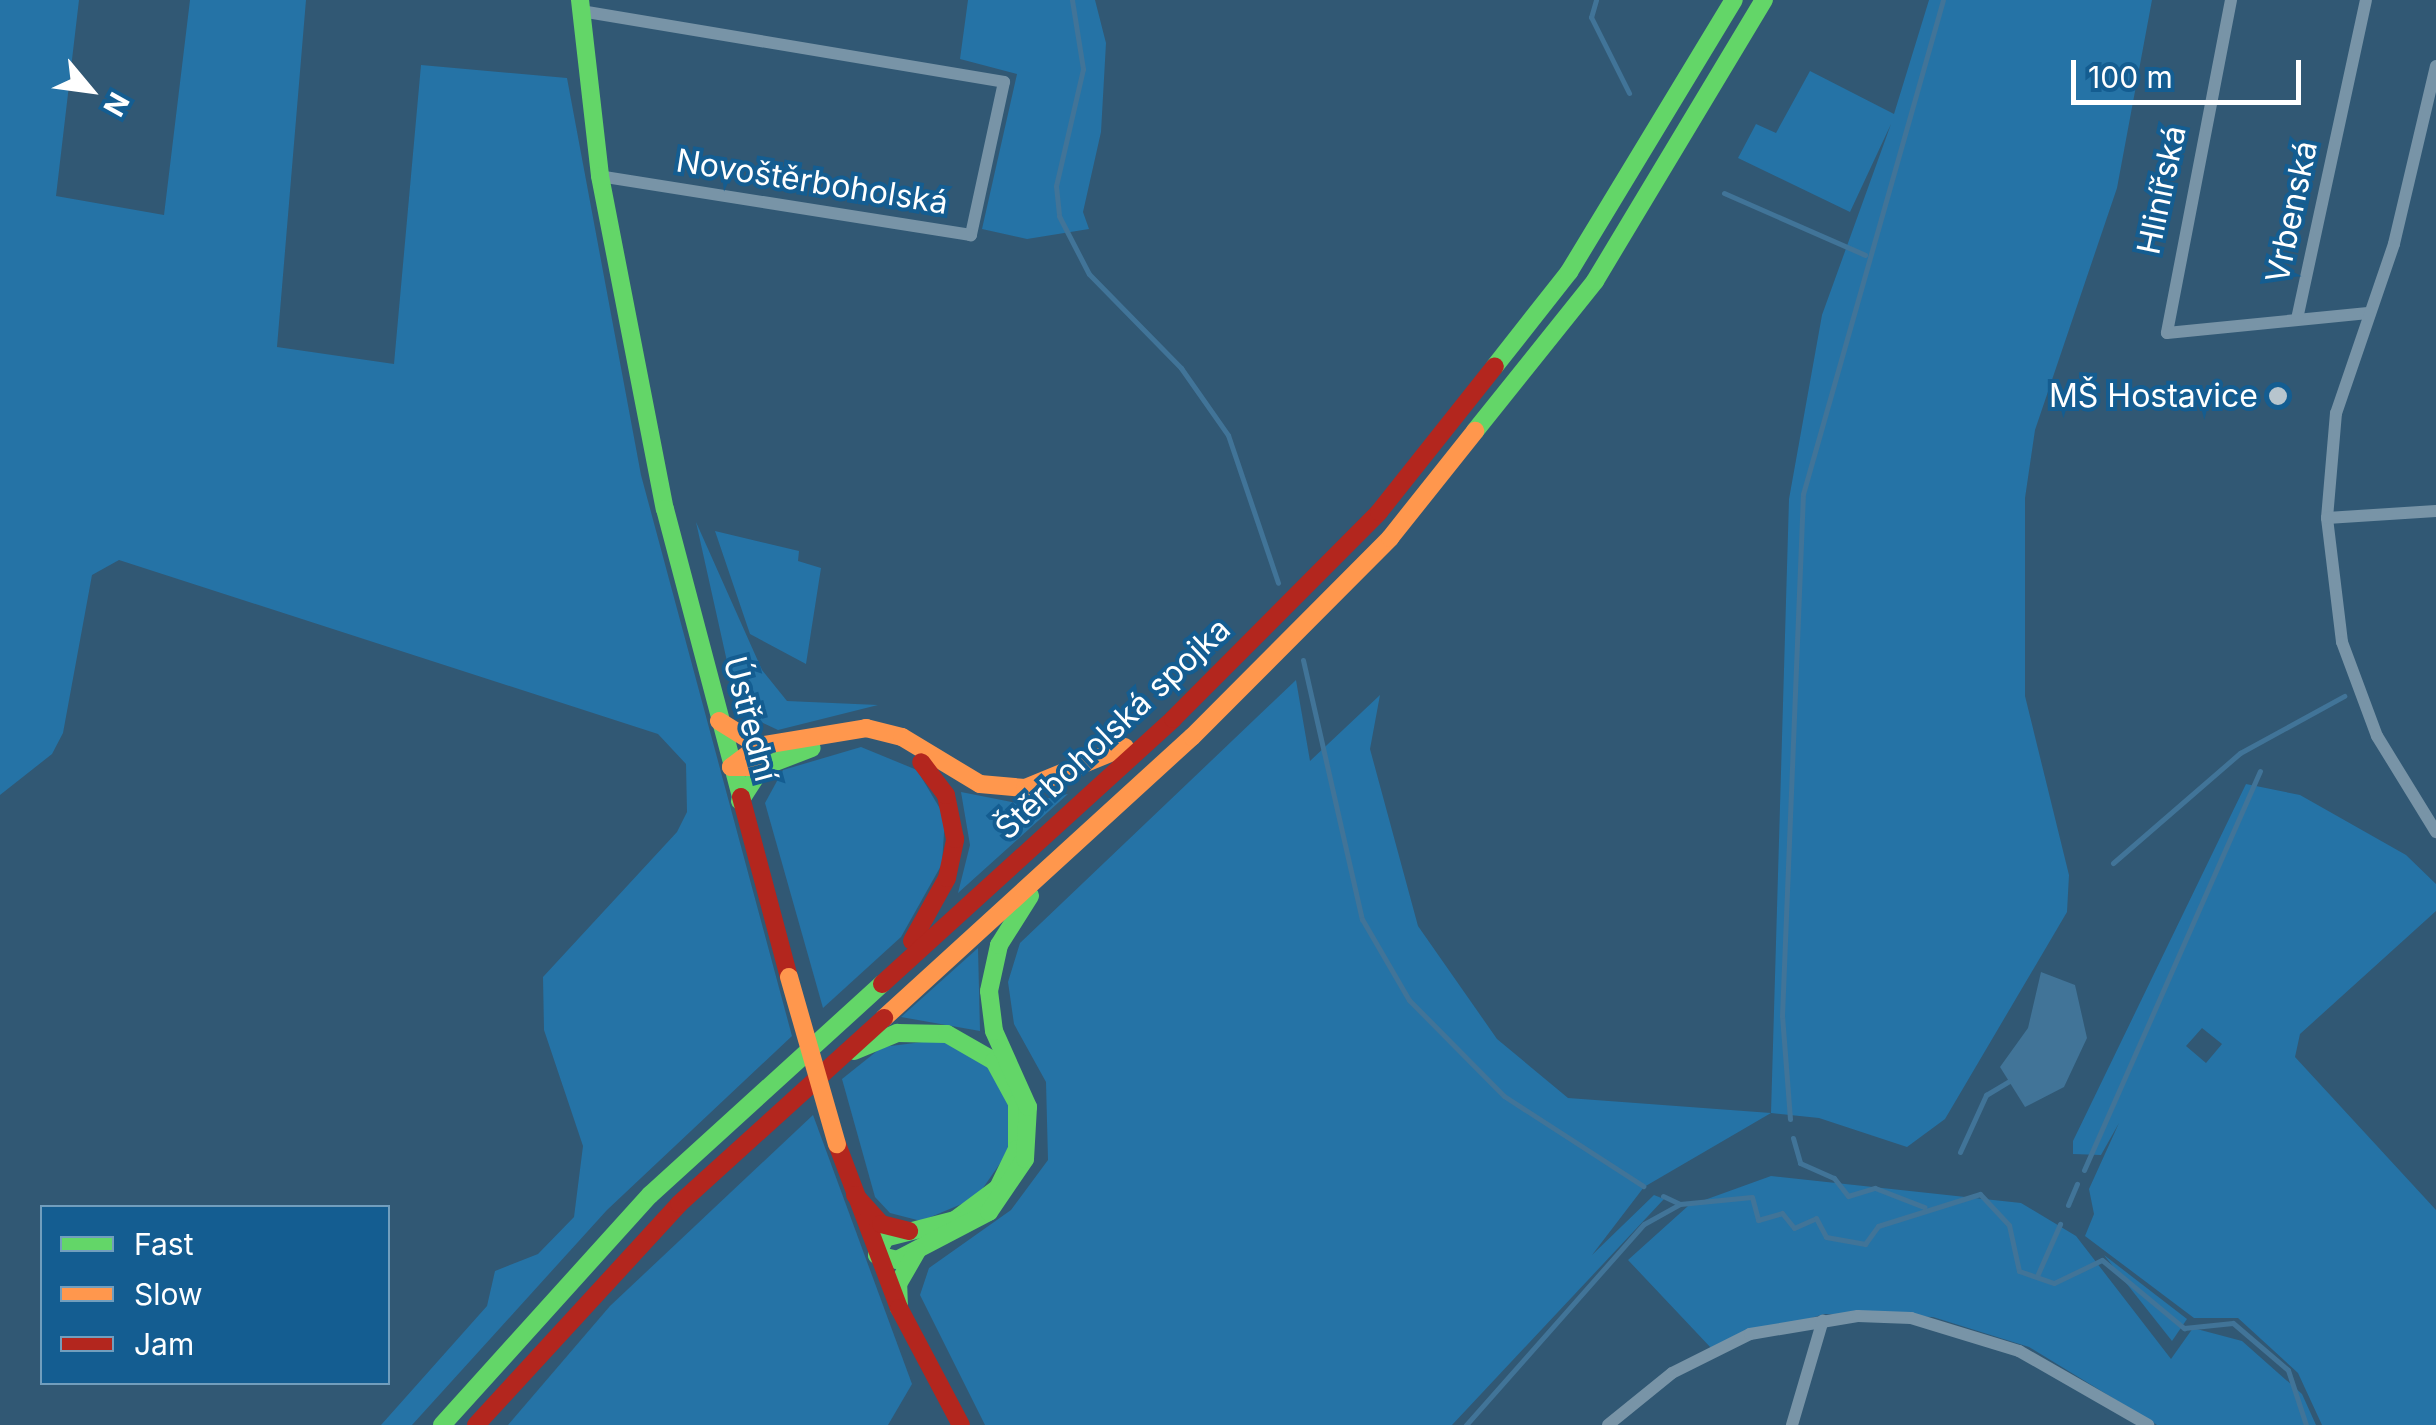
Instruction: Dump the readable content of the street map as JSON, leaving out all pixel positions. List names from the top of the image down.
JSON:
{
  "streets": {
    "main road": ["Ústřední", "Štěrboholská spojka"],
    "street": ["Novoštěrboholská", "Hlinířská", "Vrbenská"]
  },
  "crossings": [
    ["Novoštěrboholská", "Ústřední"],
    ["Hlinířská", "Vrbenská"]
  ],
  "places": ["MŠ Hostavice"],
  "legend": ["Fast", "Slow", "Jam"],
  "scale_bar": "100 m",
  "north": "bottom right"
}
